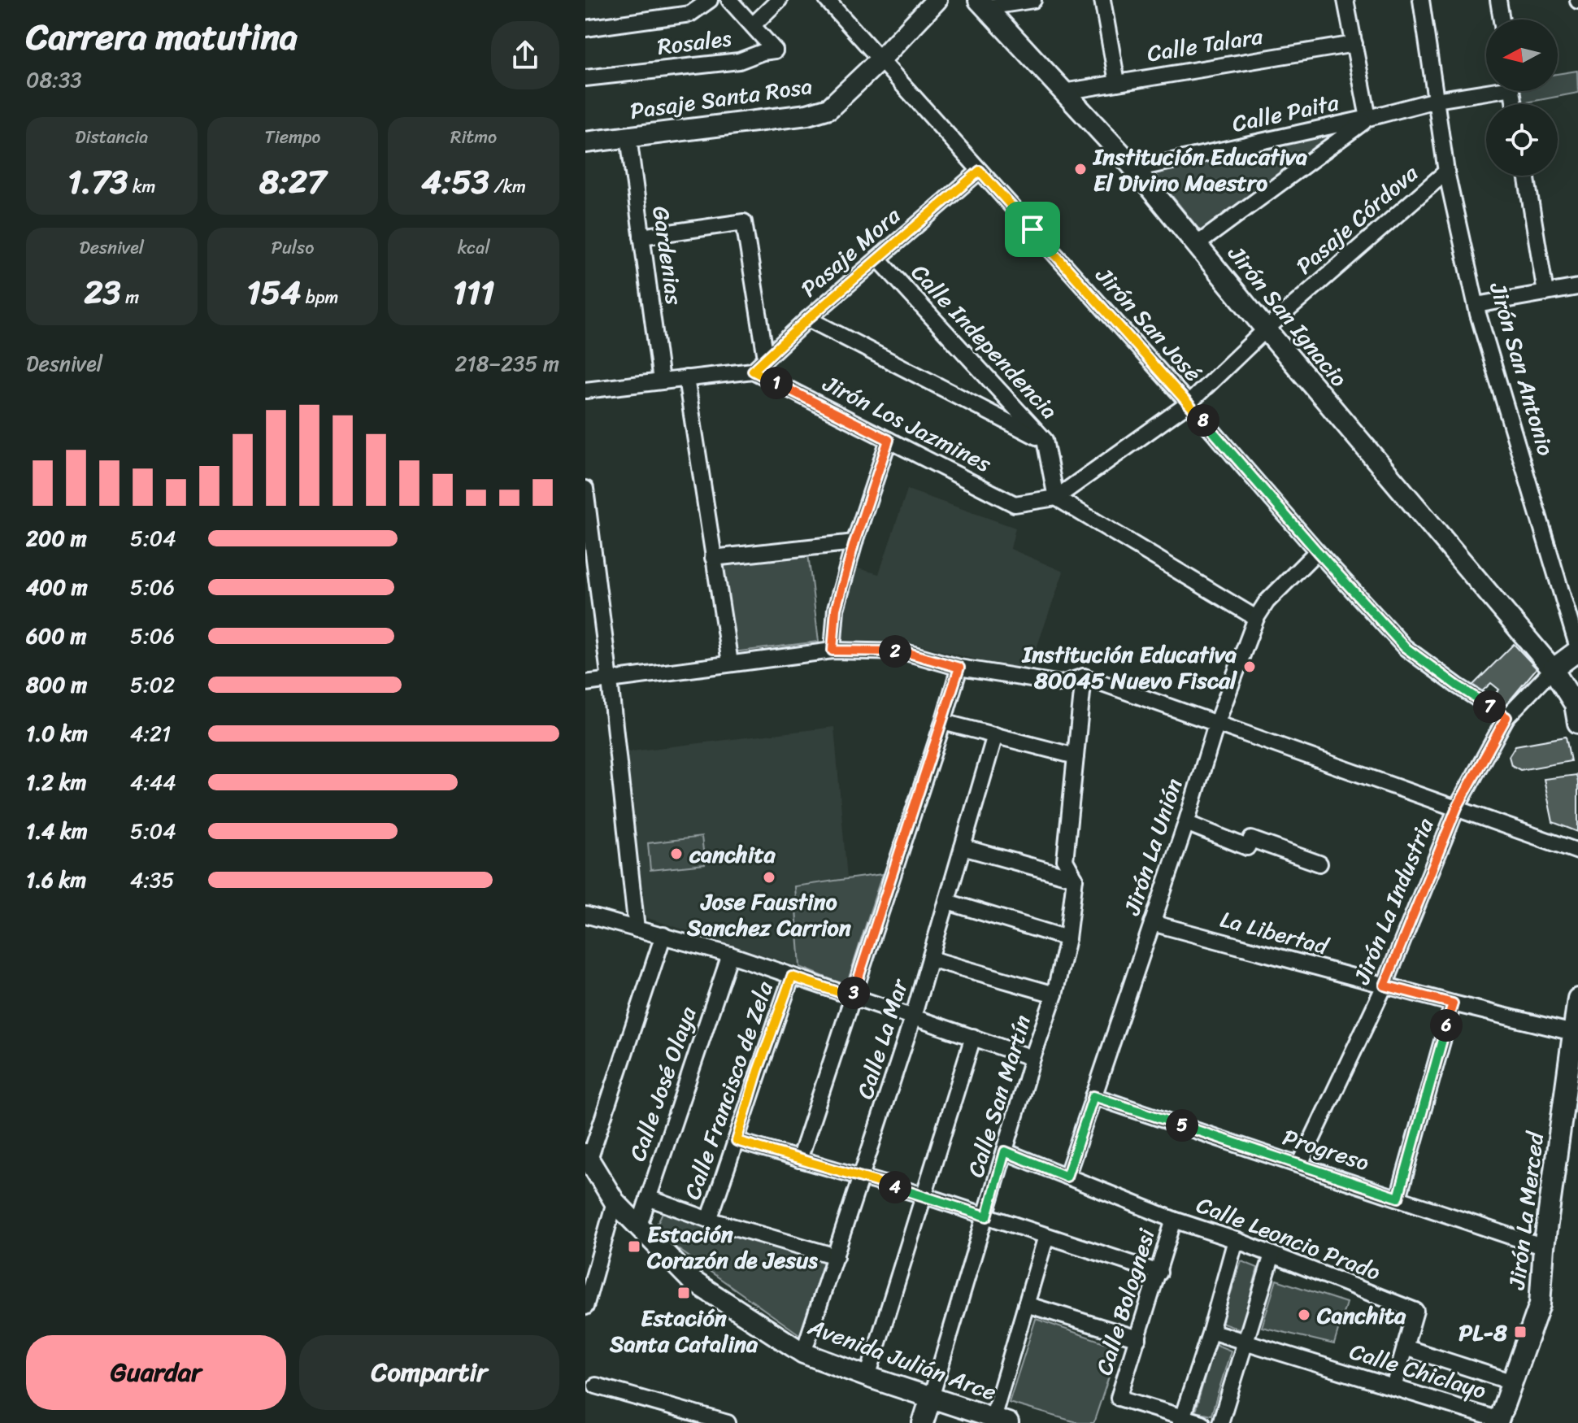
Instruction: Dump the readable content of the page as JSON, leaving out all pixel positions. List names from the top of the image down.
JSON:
{
  "streets": {
    "street": [
      "Rosales",
      "Calle Talara",
      "Pasaje Santa Rosa",
      "Calle Paita",
      "Pasaje Córdova",
      "Pasaje Mora",
      "Gardenias",
      "Jirón San Ignacio",
      "Jirón San José",
      "Calle Independencia",
      "Jirón San Antonio",
      "Jirón Los Jazmines",
      "Jirón La Unión",
      "Jirón La Industria",
      "La Libertad",
      "Calle La Mar",
      "Calle José Olaya",
      "Calle Francisco de Zela",
      "Calle San Martín",
      "Progreso",
      "Jirón La Merced",
      "Calle Leoncio Prado",
      "Calle Bolognesi",
      "Avenida Julián Arce",
      "Calle Chiclayo"
    ]
  },
  "crossings": [
    ["Calle Talara", "Jirón San Ignacio"],
    ["Pasaje Santa Rosa", "Gardenias"],
    ["Pasaje Santa Rosa", "Jirón San José"],
    ["Calle Paita", "Jirón San Ignacio"],
    ["Calle Paita", "Jirón San Antonio"],
    ["Pasaje Córdova", "Jirón San Ignacio"],
    ["Pasaje Córdova", "Jirón San José"],
    ["Pasaje Córdova", "Calle Independencia"],
    ["Pasaje Córdova", "Jirón San Antonio"],
    ["Pasaje Córdova", "Jirón Los Jazmines"],
    ["Pasaje Mora", "Jirón San José"],
    ["Pasaje Mora", "Calle Independencia"],
    ["Pasaje Mora", "Jirón Los Jazmines"],
    ["Jirón San Ignacio", "Jirón San Antonio"],
    ["Jirón San Ignacio", "Jirón La Industria"],
    ["Jirón San José", "Jirón La Unión"],
    ["Jirón San José", "Jirón La Industria"],
    ["Calle Independencia", "Jirón Los Jazmines"],
    ["Jirón San Antonio", "Jirón La Industria"],
    ["Jirón La Unión", "La Libertad"],
    ["Jirón La Unión", "Progreso"],
    ["Jirón La Unión", "Calle Leoncio Prado"],
    ["Jirón La Industria", "La Libertad"],
    ["Jirón La Industria", "Progreso"],
    ["La Libertad", "Jirón La Merced"],
    ["Calle La Mar", "Avenida Julián Arce"],
    ["Calle José Olaya", "Avenida Julián Arce"],
    ["Calle San Martín", "Calle Leoncio Prado"],
    ["Calle San Martín", "Avenida Julián Arce"],
    ["Progreso", "Jirón La Merced"],
    ["Jirón La Merced", "Calle Chiclayo"],
    ["Calle Leoncio Prado", "Calle Bolognesi"]
  ],
  "places": {
    "other": [
      "Institución Educativa El Divino Maestro",
      "Institución Educativa 80045 Nuevo Fiscal",
      "canchita",
      "Jose Faustino Sanchez Carrion",
      "Canchita"
    ],
    "transit": ["Estación Corazón de Jesus", "Estación Santa Catalina", "PL-8"]
  },
  "north": "left",
  "page": {
    "heading": ["Carrera matutina", "08:33"],
    "stats": [
      ["Distancia", "1.73 km"],
      ["Tiempo", "8:27"],
      ["Ritmo", "4:53 /km"],
      ["Desnivel", "23 m"],
      ["Pulso", "154 bpm"],
      ["kcal", "111"]
    ],
    "chart": ["Desnivel", "218–235 m"],
    "pins": [
      "1",
      "8",
      "2",
      "7",
      "3",
      "6",
      "5",
      "4"
    ],
    "list": [
      {
        "name": "200 m",
        "note": "5:04"
      },
      {
        "name": "400 m",
        "note": "5:06"
      },
      {
        "name": "600 m",
        "note": "5:06"
      },
      {
        "name": "800 m",
        "note": "5:02"
      },
      {
        "name": "1.0 km",
        "note": "4:21"
      },
      {
        "name": "1.2 km",
        "note": "4:44"
      },
      {
        "name": "1.4 km",
        "note": "5:04"
      },
      {
        "name": "1.6 km",
        "note": "4:35"
      }
    ],
    "buttons": ["Guardar", "Compartir"]
  }
}
